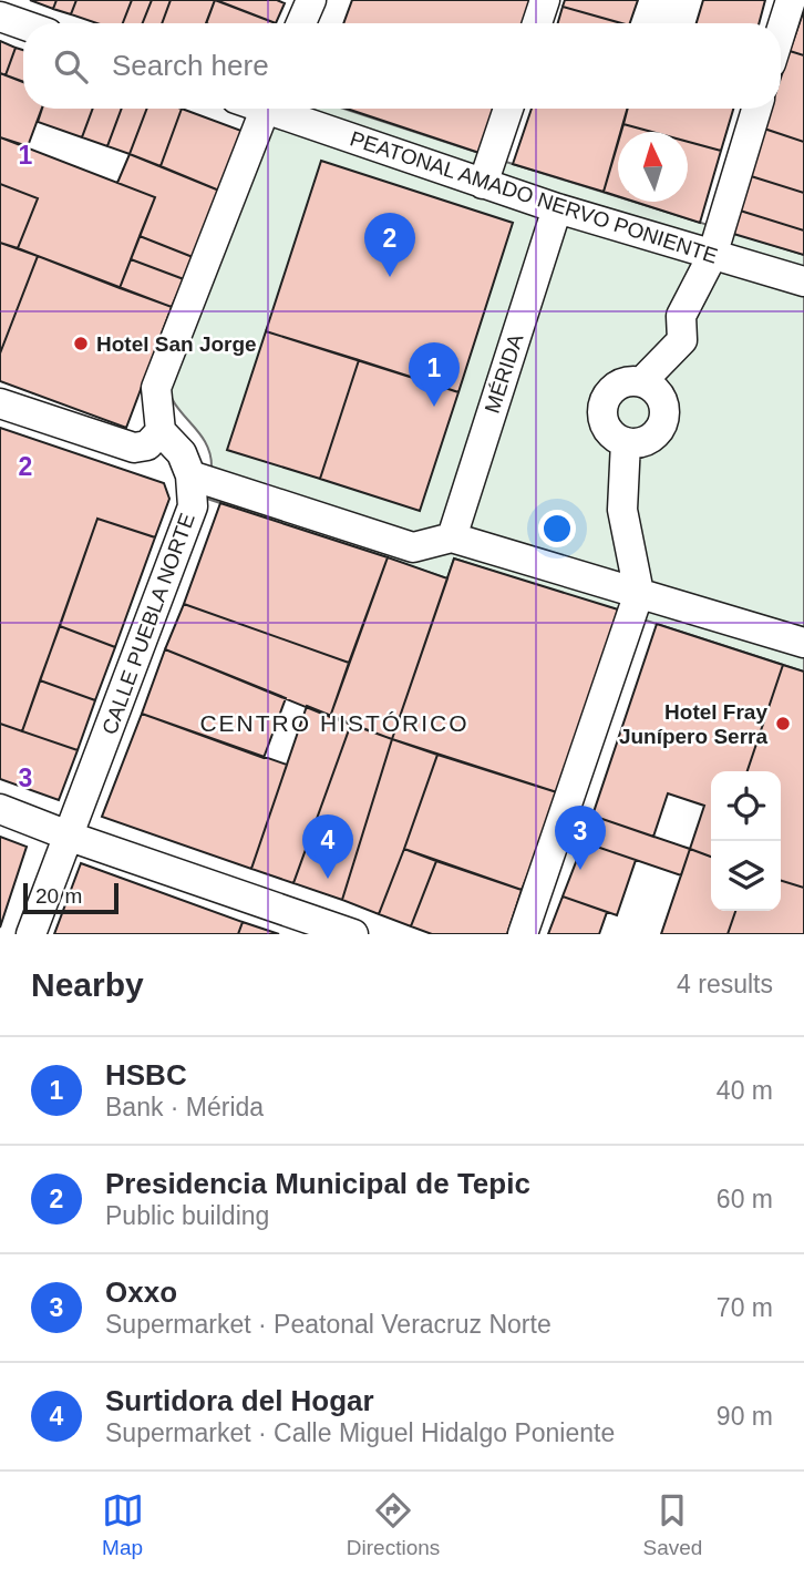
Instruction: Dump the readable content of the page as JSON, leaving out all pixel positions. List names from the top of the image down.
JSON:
{
  "streets": {
    "street": ["PEATONAL AMADO NERVO PONIENTE", "MÉRIDA", "CALLE PUEBLA NORTE"]
  },
  "crossings": [
    ["PEATONAL AMADO NERVO PONIENTE", "MÉRIDA"]
  ],
  "districts": ["CENTRO HISTÓRICO"],
  "places": ["Hotel San Jorge", "Hotel Fray Junípero Serra"],
  "scale_bar": "20 m",
  "north": "top",
  "page": {
    "search": "Search here",
    "pins": [
      "2",
      "1",
      "3",
      "4"
    ],
    "scale": "20 m",
    "heading": ["Nearby", "4 results"],
    "list": [
      {
        "mark": "1",
        "name": "HSBC",
        "note": "Bank · Mérida",
        "value": "40 m"
      },
      {
        "mark": "2",
        "name": "Presidencia Municipal de Tepic",
        "note": "Public building",
        "value": "60 m"
      },
      {
        "mark": "3",
        "name": "Oxxo",
        "note": "Supermarket · Peatonal Veracruz Norte",
        "value": "70 m"
      },
      {
        "mark": "4",
        "name": "Surtidora del Hogar",
        "note": "Supermarket · Calle Miguel Hidalgo Poniente",
        "value": "90 m"
      }
    ],
    "nav": ["Map", "Directions", "Saved"]
  },
  "grid": {
    "rows": ["1", "2", "3"]
  }
}
